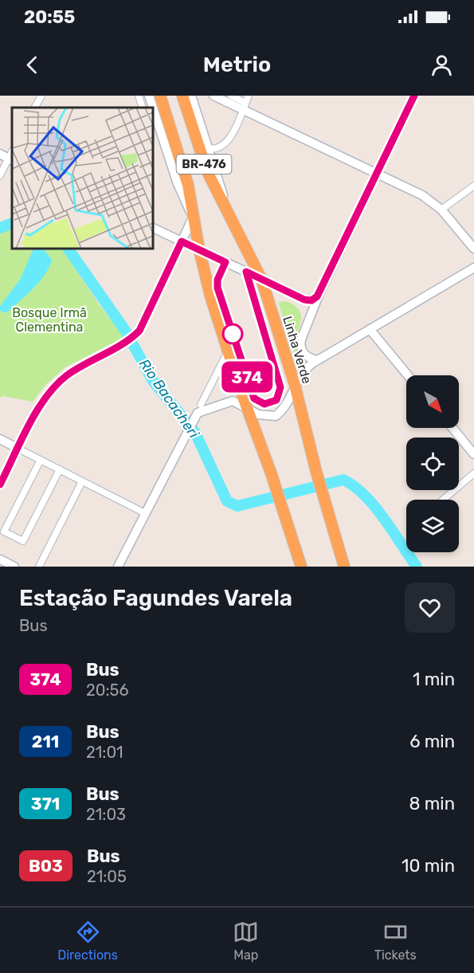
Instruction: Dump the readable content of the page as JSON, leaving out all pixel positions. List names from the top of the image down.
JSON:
{
  "streets": {
    "highway": ["BR-476", "Linha Verde"]
  },
  "water": ["Rio Bacacheri"],
  "parks": ["Bosque Irmã Clementina"],
  "lines": ["bus line 374"],
  "north": "bottom right",
  "page": {
    "status": "20:55",
    "header": "Metrio",
    "on_map": "374",
    "heading": ["Estação Fagundes Varela", "Bus"],
    "list": [
      {
        "mark": "374",
        "name": "Bus",
        "note": "20:56",
        "value": "1 min"
      },
      {
        "mark": "211",
        "name": "Bus",
        "note": "21:01",
        "value": "6 min"
      },
      {
        "mark": "371",
        "name": "Bus",
        "note": "21:03",
        "value": "8 min"
      },
      {
        "mark": "B03",
        "name": "Bus",
        "note": "21:05",
        "value": "10 min"
      }
    ],
    "tabs": ["Directions", "Map", "Tickets"]
  }
}
